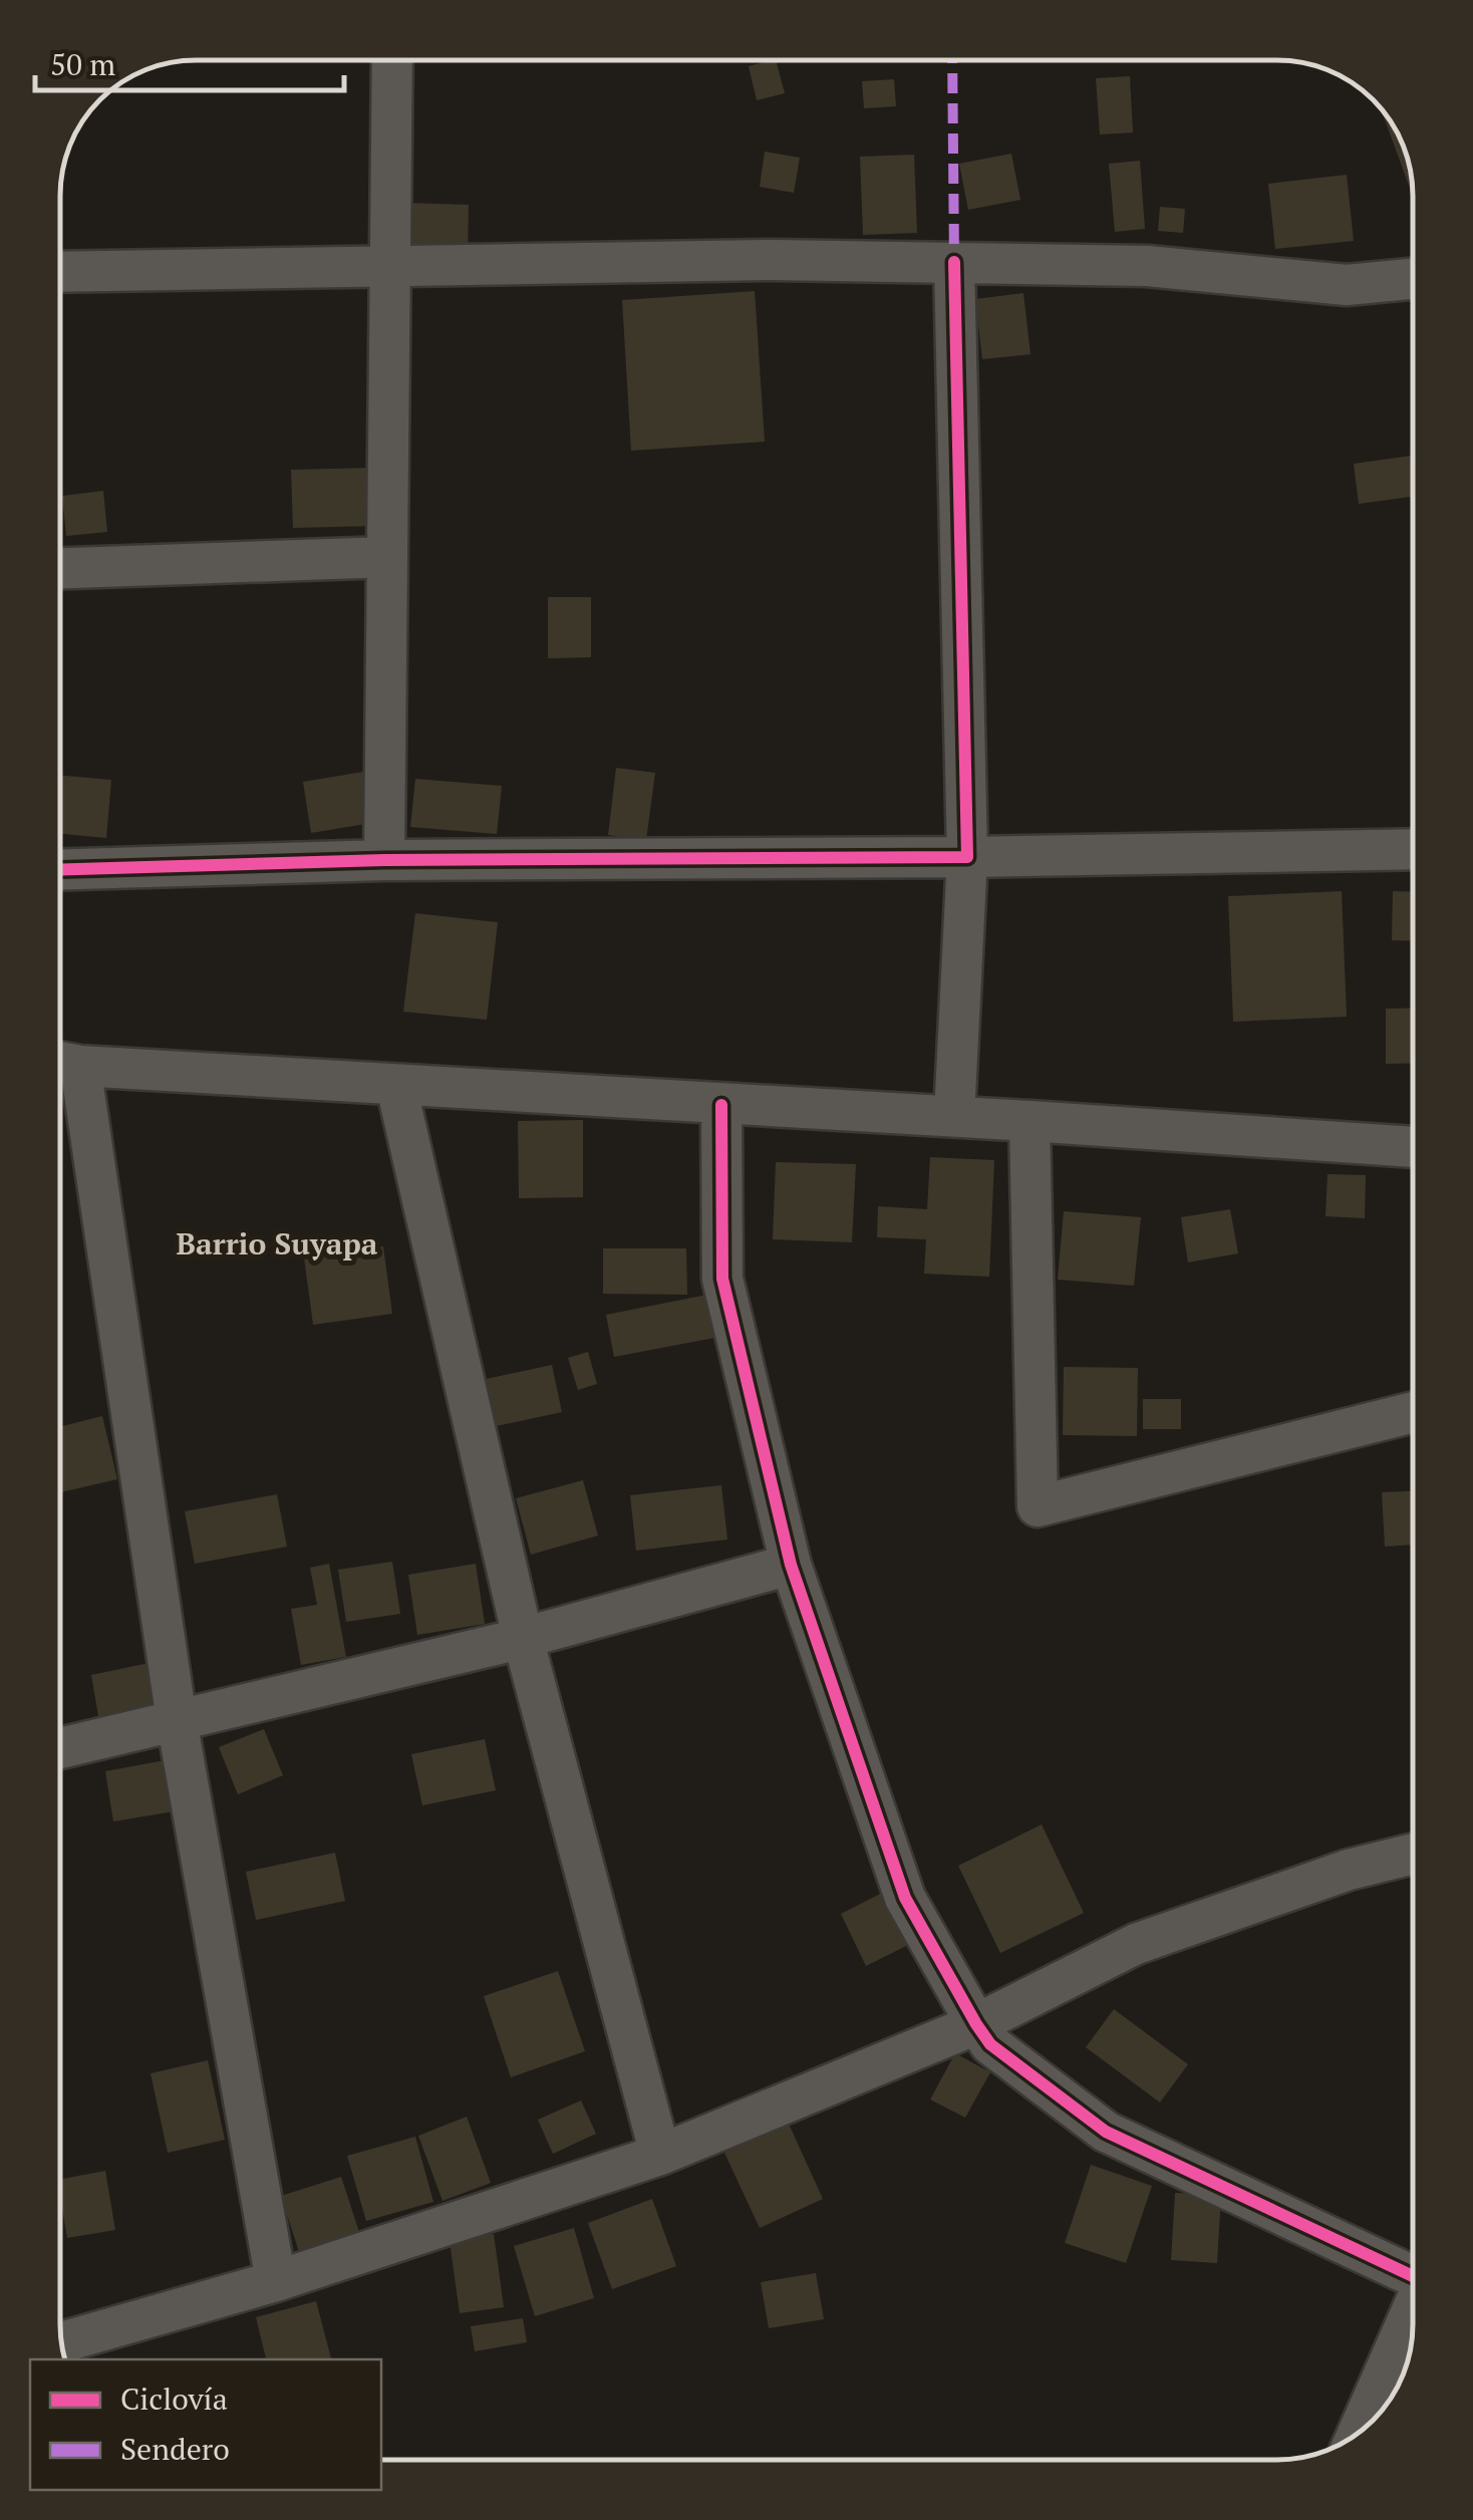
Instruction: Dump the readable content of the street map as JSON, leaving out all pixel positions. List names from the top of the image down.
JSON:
{
  "districts": ["Barrio Suyapa"],
  "legend": ["Ciclovía", "Sendero"],
  "scale_bar": "50 m"
}
